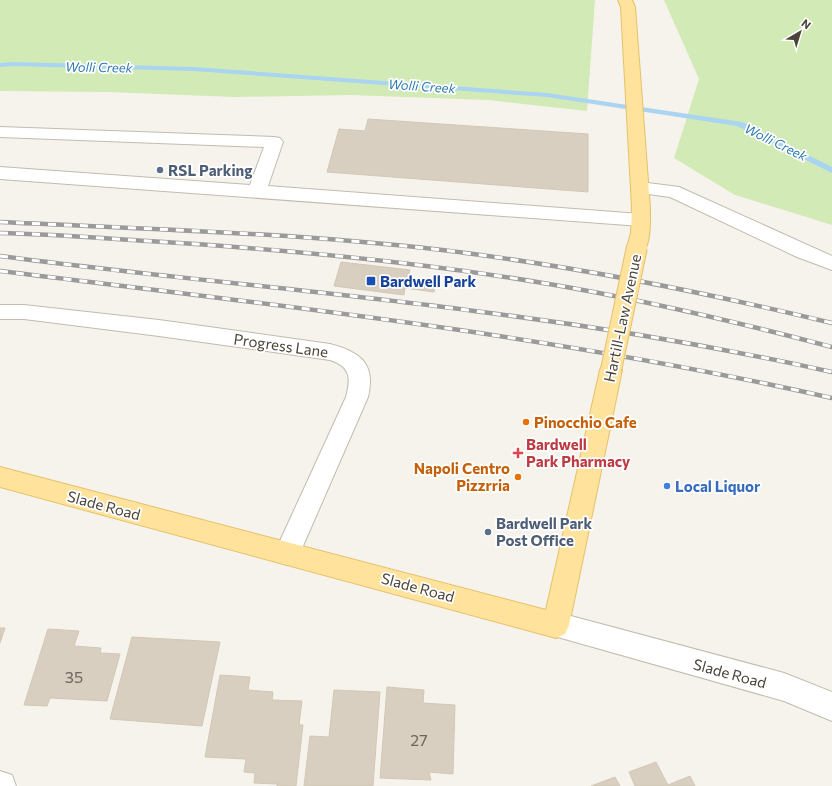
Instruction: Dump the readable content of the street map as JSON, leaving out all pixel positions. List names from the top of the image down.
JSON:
{
  "streets": {
    "main road": ["Hartill-Law Avenue", "Slade Road"],
    "street": ["Progress Lane"]
  },
  "crossings": [
    ["Hartill-Law Avenue", "Slade Road"],
    ["Progress Lane", "Slade Road"]
  ],
  "water": ["Wolli Creek"],
  "places": {
    "other": [
      "RSL Parking",
      "Pinocchio Cafe",
      "Napoli Centro Pizzrria",
      "Local Liquor",
      "Bardwell Park Post Office"
    ],
    "transit": ["Bardwell Park"],
    "health": ["Bardwell Park Pharmacy"]
  },
  "house_numbers": ["35", "27"],
  "north": "top right"
}
